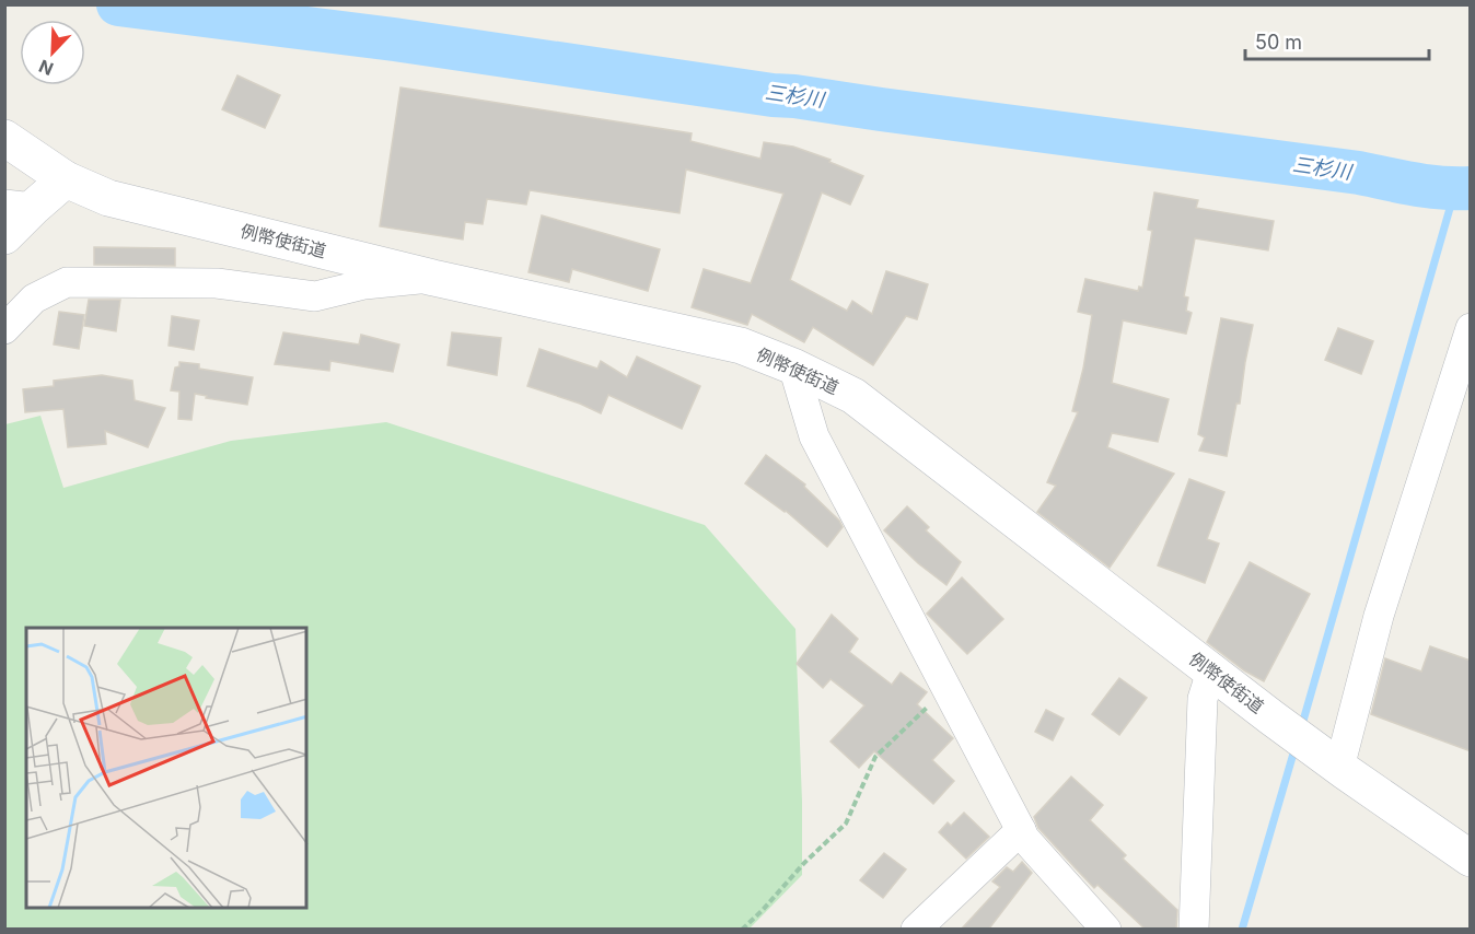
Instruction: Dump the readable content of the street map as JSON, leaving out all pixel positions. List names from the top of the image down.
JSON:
{
  "streets": {
    "street": ["例幣使街道"]
  },
  "water": ["三杉川"],
  "scale_bar": "50 m",
  "north": "bottom left"
}
